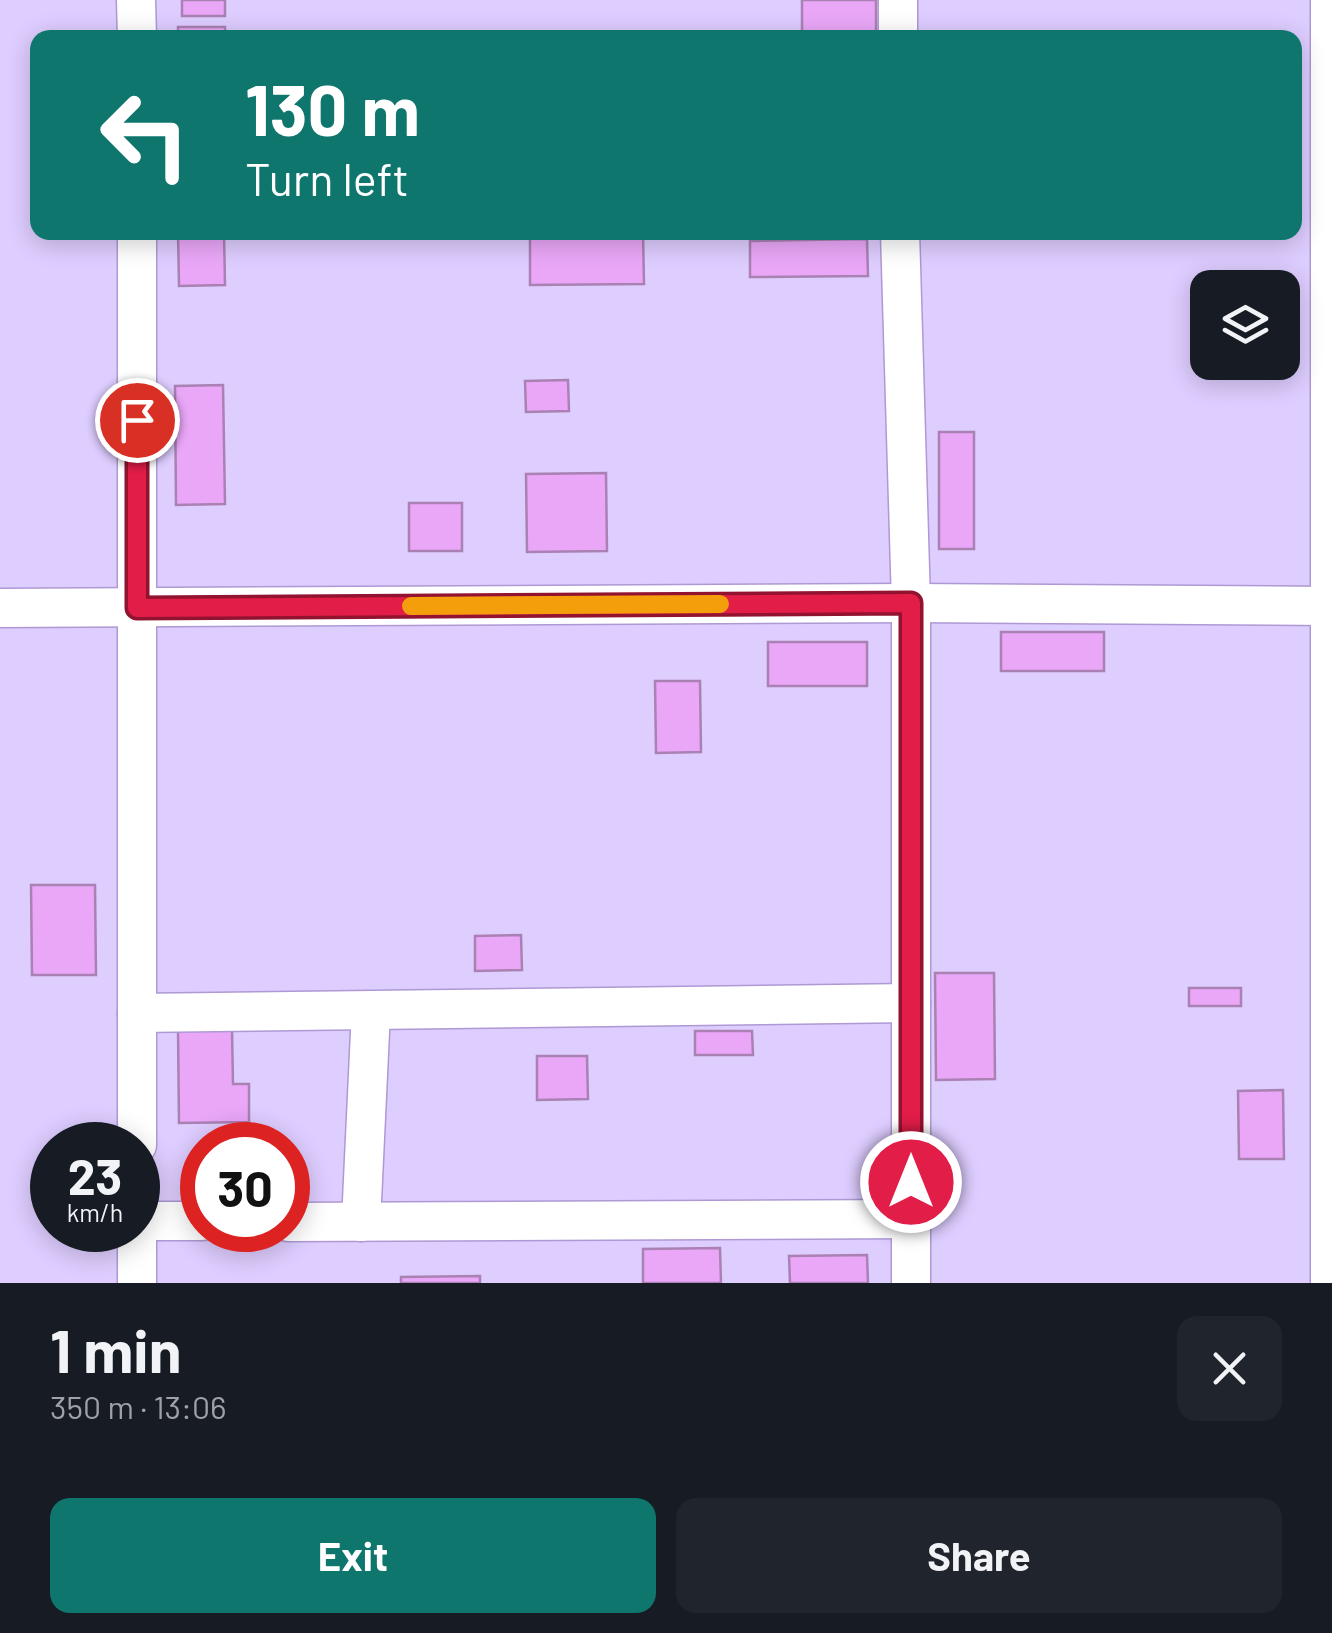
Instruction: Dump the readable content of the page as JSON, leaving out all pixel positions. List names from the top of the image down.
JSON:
{
  "page": {
    "turn": ["130 m", "Turn left"],
    "speed": "23 km/h",
    "limit": "30",
    "heading": ["1 min", "350 m · 13:06"],
    "buttons": ["Exit", "Share"]
  }
}
